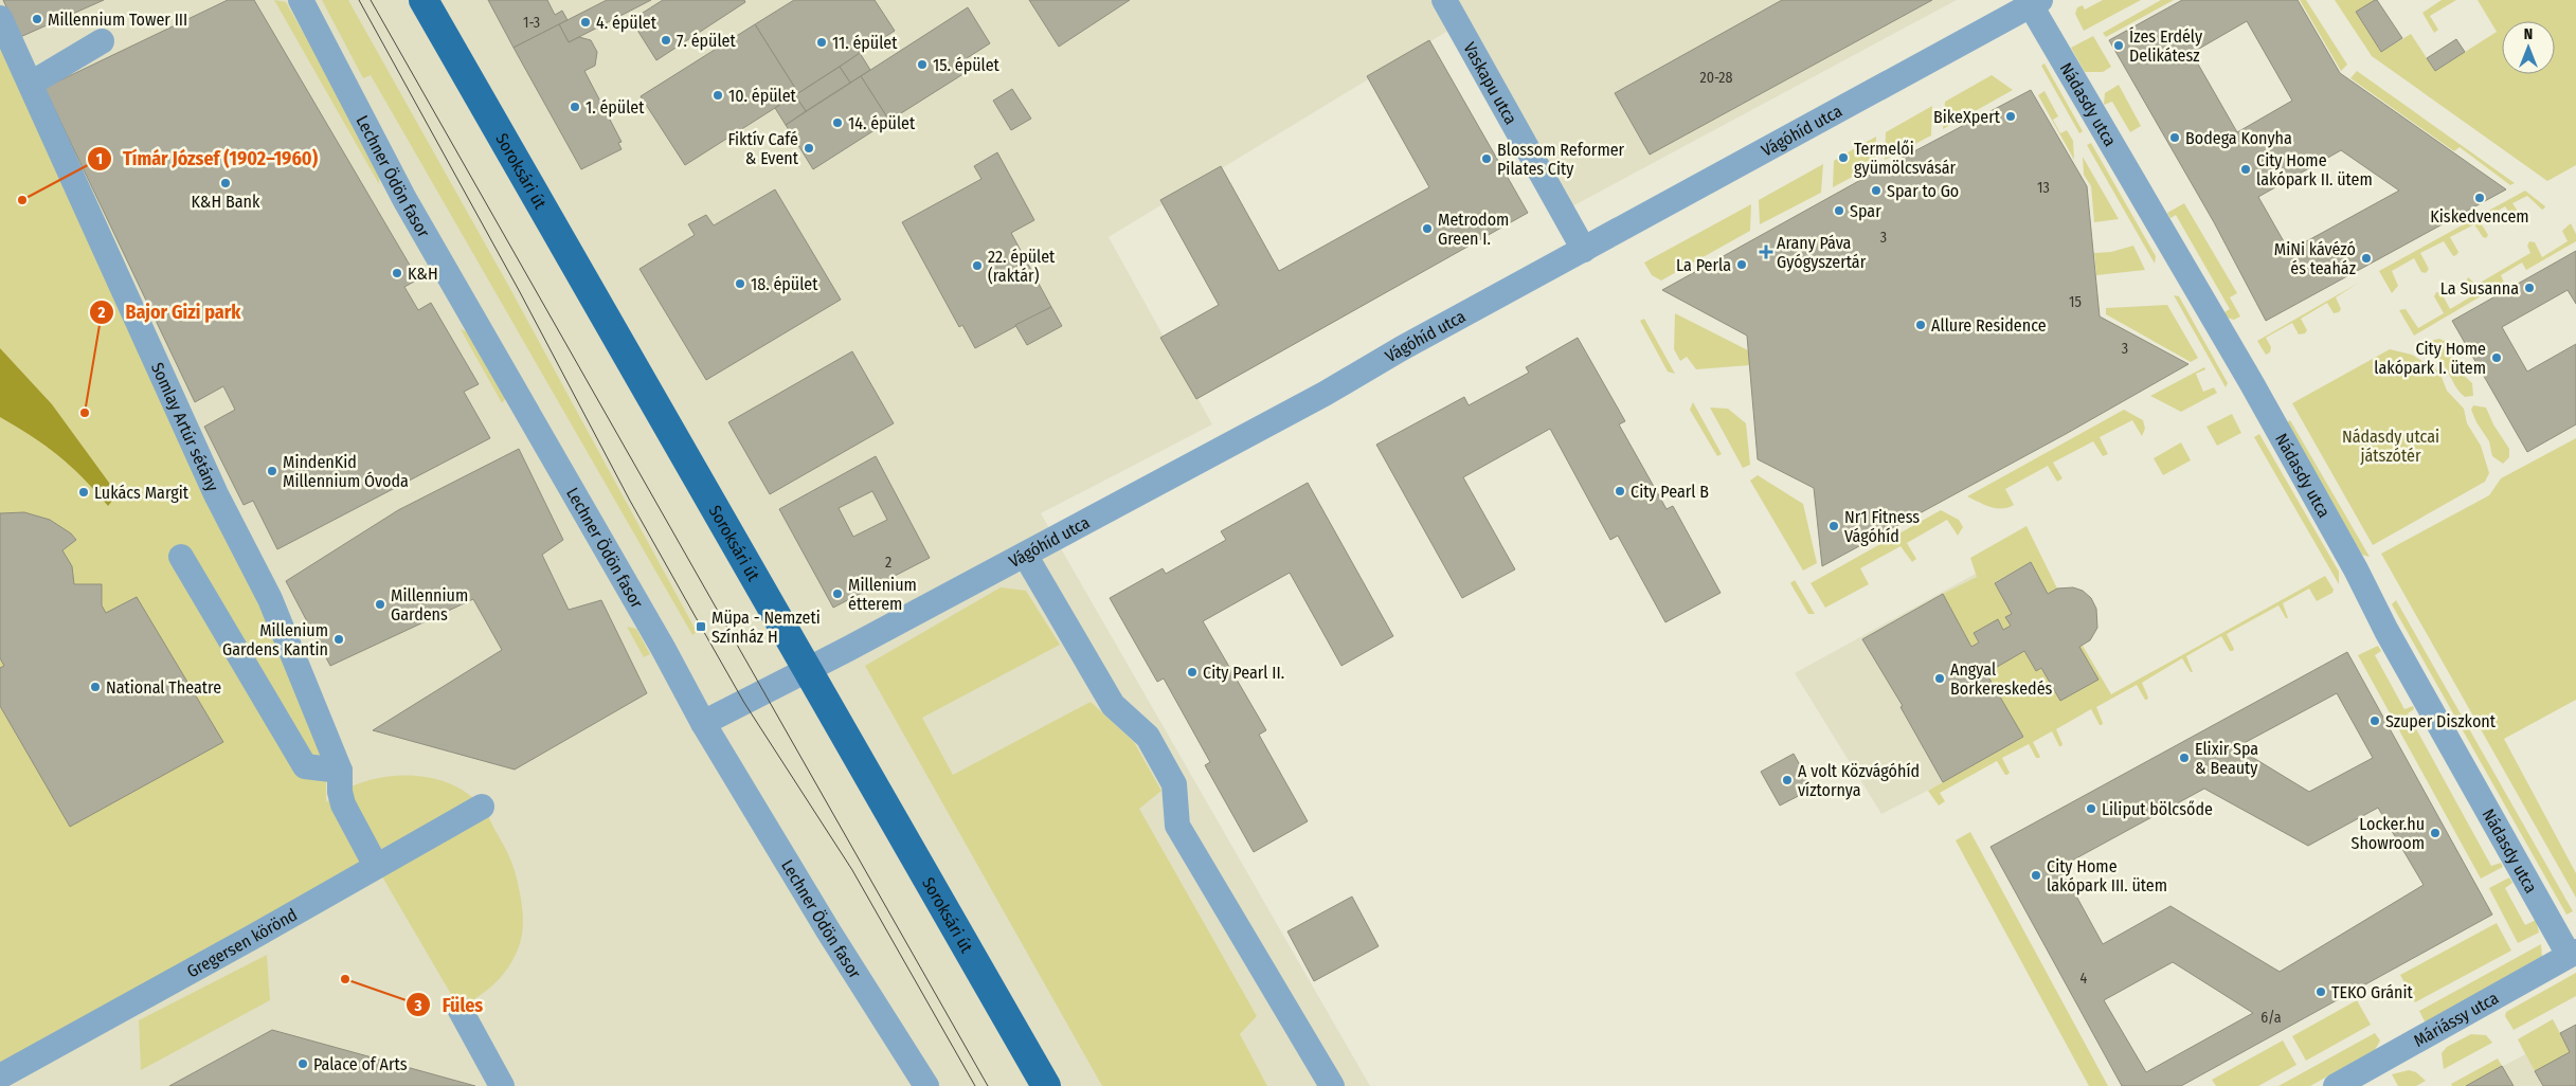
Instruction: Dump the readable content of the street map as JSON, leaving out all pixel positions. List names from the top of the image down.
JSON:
{
  "streets": {
    "main road": ["Soroksári út"],
    "street": [
      "Vaskapu utca",
      "Nádasdy utca",
      "Vágóhíd utca",
      "Lechner Ödön fasor",
      "Somlay Artúr sétány",
      "Gregersen körönd",
      "Máriássy utca"
    ]
  },
  "crossings": [
    ["Vaskapu utca", "Vágóhíd utca"],
    ["Nádasdy utca", "Vágóhíd utca"],
    ["Nádasdy utca", "Máriássy utca"],
    ["Vágóhíd utca", "Soroksári út"],
    ["Vágóhíd utca", "Lechner Ödön fasor"],
    ["Somlay Artúr sétány", "Gregersen körönd"]
  ],
  "parks": ["Nádasdy utcai játszótér"],
  "places": {
    "other": [
      "Millennium Tower III",
      "4. épület",
      "7. épület",
      "11. épület",
      "Ízes Erdély Delikátesz",
      "15. épület",
      "10. épület",
      "1. épület",
      "BikeXpert",
      "14. épület",
      "Bodega Konyha",
      "Fiktív Café & Event",
      "Termelői gyümölcsvásár",
      "Blossom Reformer Pilates City",
      "City Home lakópark II. ütem",
      "K&H Bank",
      "Spar to Go",
      "Kiskedvencem",
      "Tímár József (1902–1960)",
      "Spar",
      "Metrodom Green I.",
      "MiNi kávézó és teaház",
      "La Perla",
      "22. épület (raktár)",
      "K&H",
      "18. épület",
      "La Susanna",
      "Allure Residence",
      "City Home lakópark I. ütem",
      "Bajor Gizi park",
      "MindenKid Millennium Óvoda",
      "City Pearl B",
      "Lukács Margit",
      "Nr1 Fitness Vágóhíd",
      "Millenium étterem",
      "Millennium Gardens",
      "Millenium Gardens Kantin",
      "City Pearl II.",
      "Angyal Borkereskedés",
      "National Theatre",
      "Szuper Diszkont",
      "Elixir Spa & Beauty",
      "A volt Közvágóhíd víztornya",
      "Liliput bölcsőde",
      "Locker.hu Showroom",
      "City Home lakópark III. ütem",
      "Füles",
      "TEKO Gránit",
      "Palace of Arts"
    ],
    "health": ["Arany Páva Gyógyszertár"],
    "transit": ["Müpa - Nemzeti Színház H"]
  },
  "house_numbers": [
    "1-3",
    "20-28",
    "13",
    "3",
    "15",
    "3",
    "2",
    "4",
    "6/a"
  ],
  "north": "top"
}
